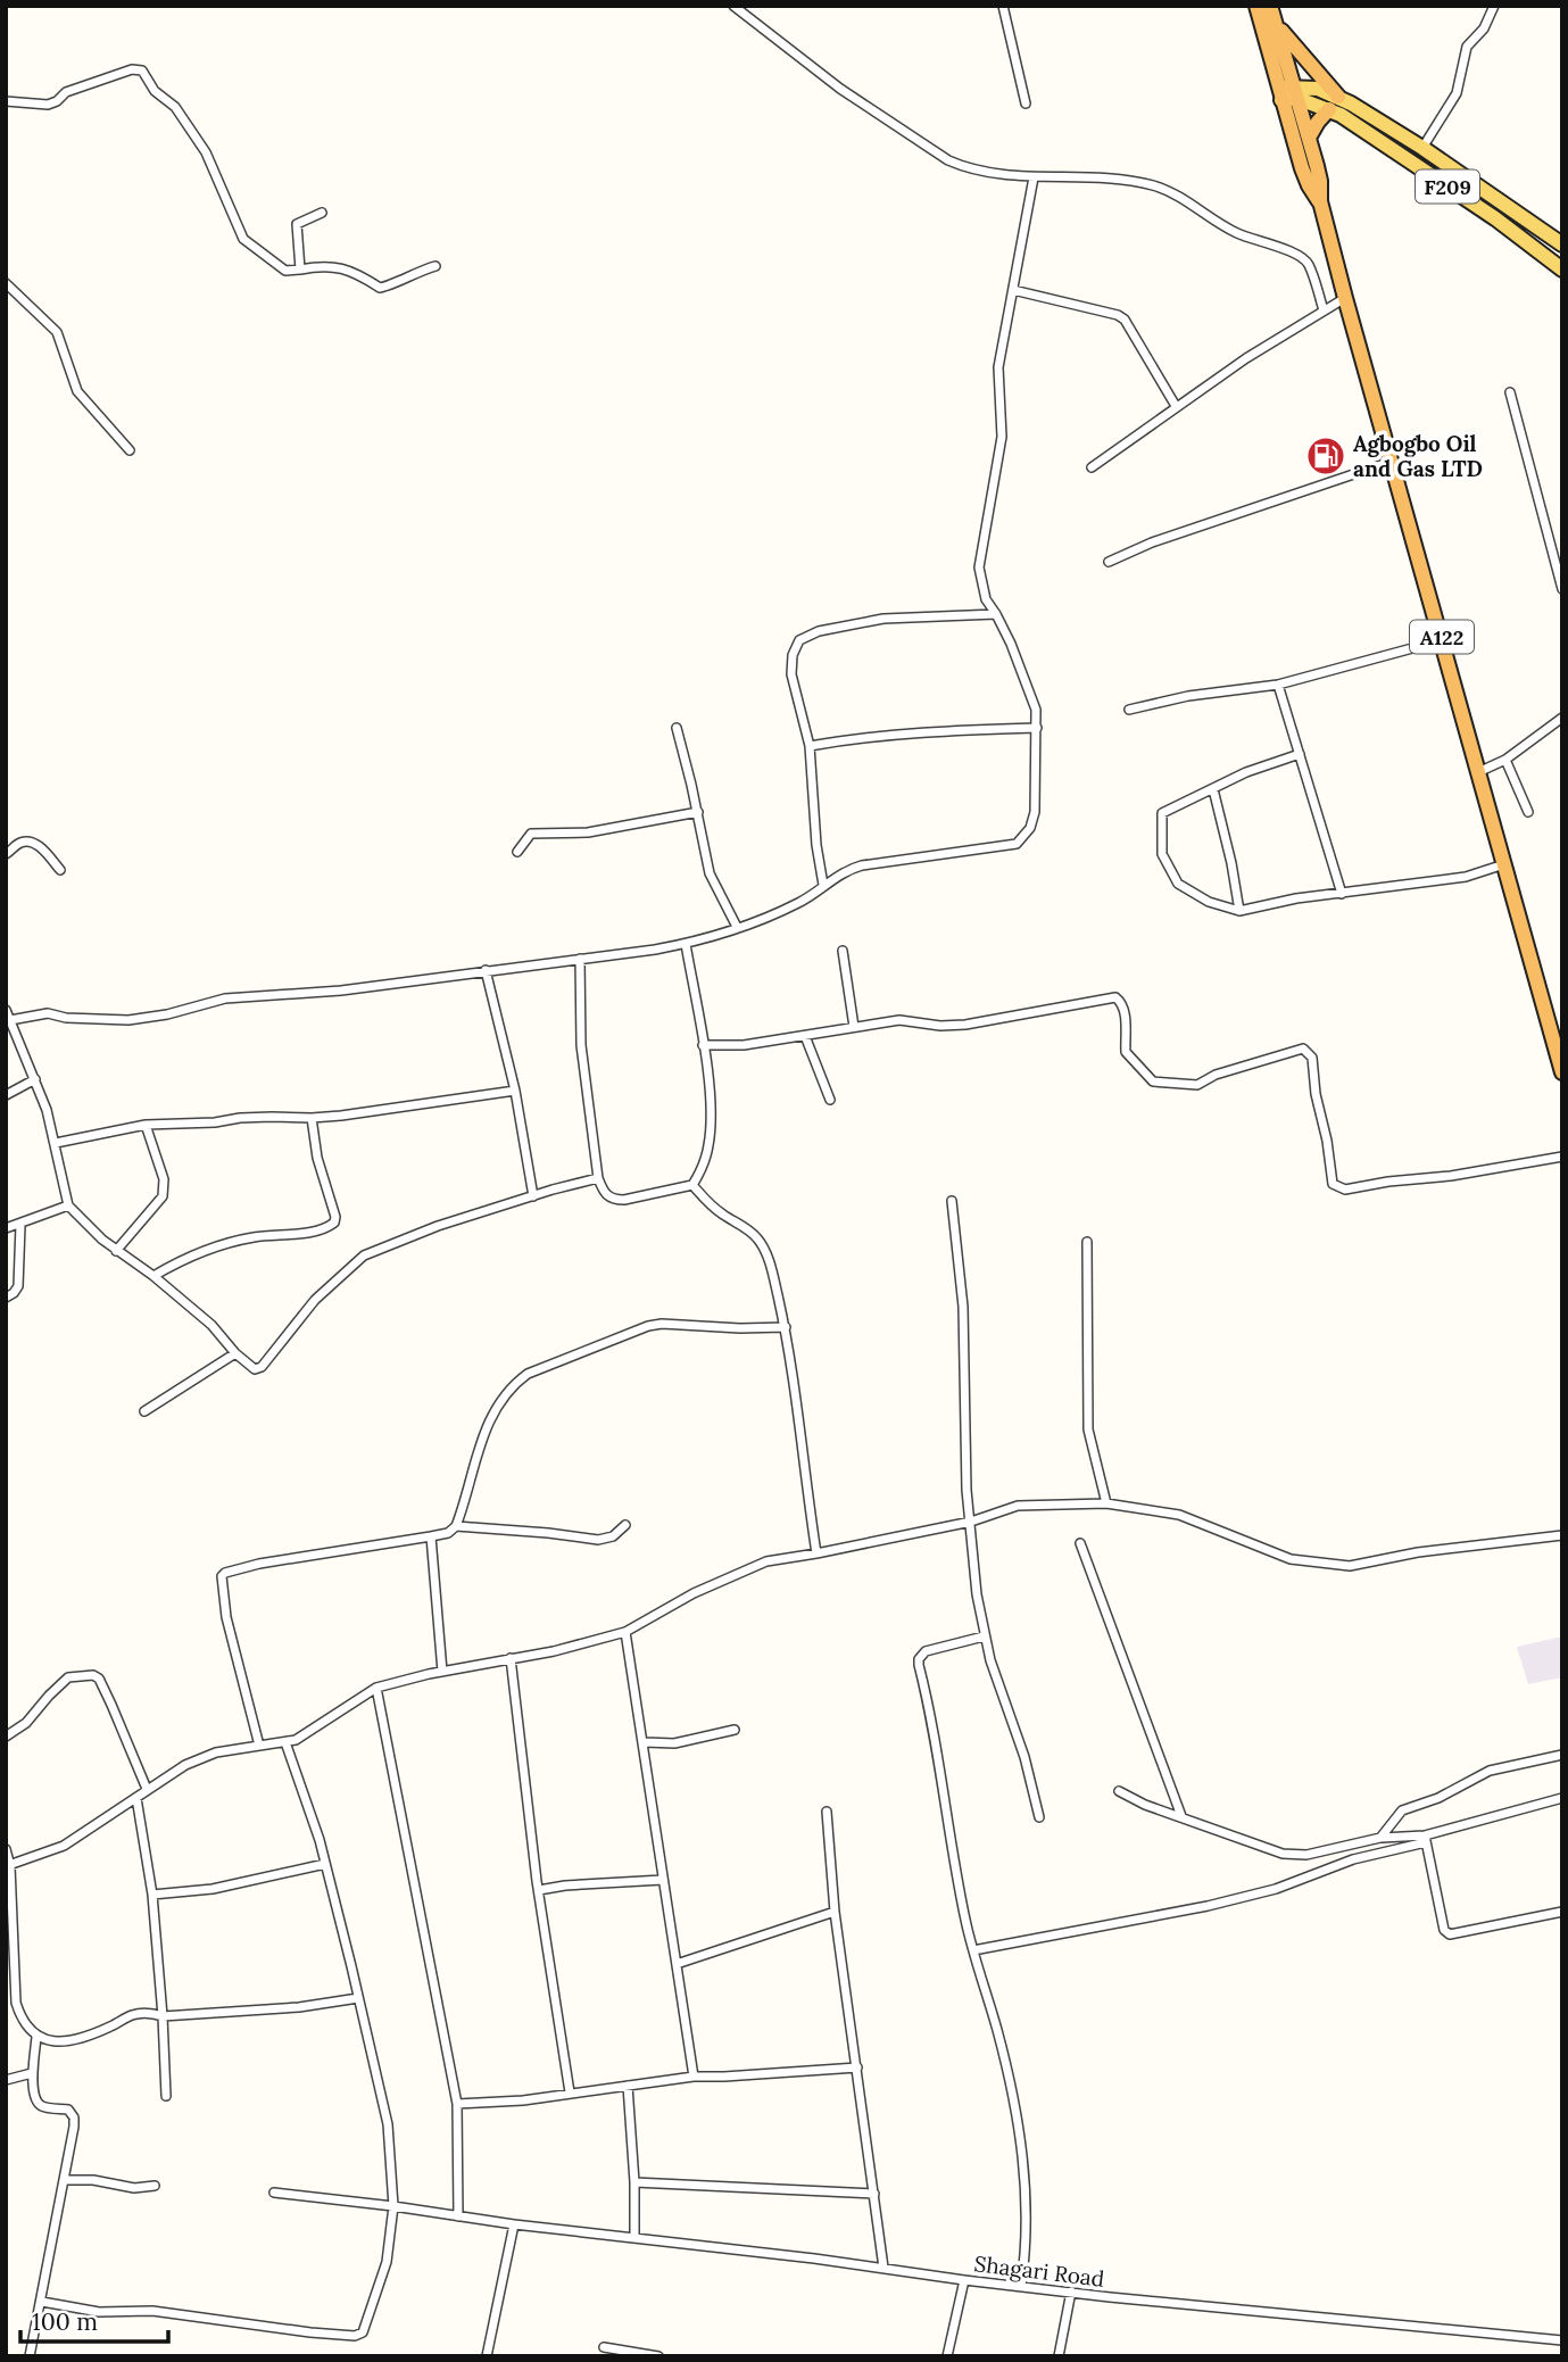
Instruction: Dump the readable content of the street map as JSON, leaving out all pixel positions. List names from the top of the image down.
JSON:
{
  "streets": {
    "highway": ["A122"],
    "main road": ["F209"],
    "street": ["Shagari Road"]
  },
  "places": {
    "fuel station": ["Agbogbo Oil and Gas LTD"]
  },
  "scale_bar": "100 m"
}
